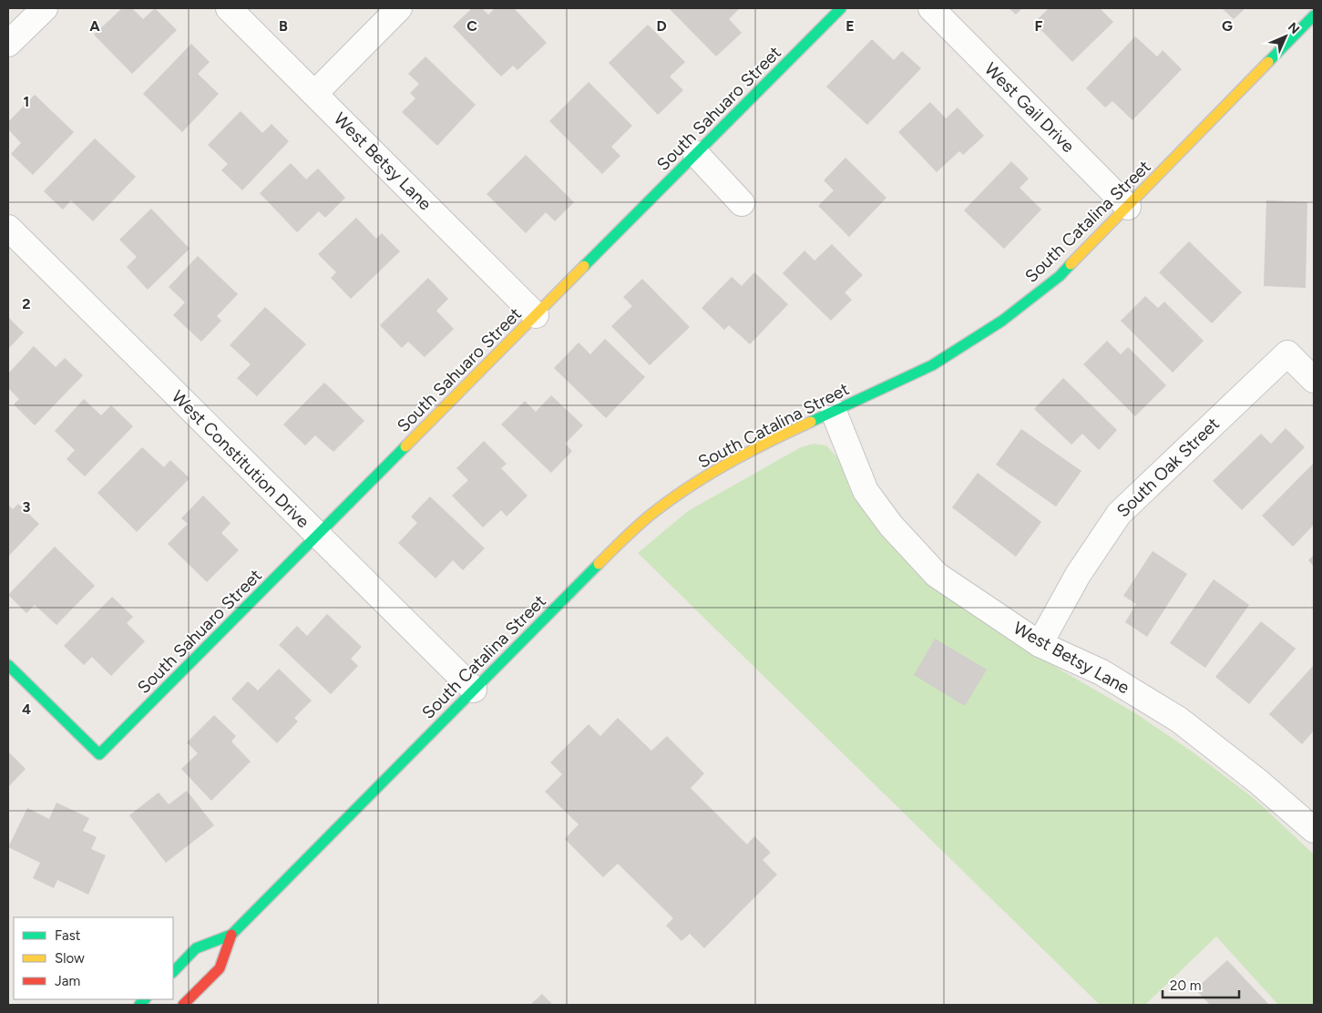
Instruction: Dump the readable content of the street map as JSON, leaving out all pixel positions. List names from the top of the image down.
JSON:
{
  "streets": {
    "street": [
      "West Gail Drive",
      "South Sahuaro Street",
      "West Betsy Lane",
      "South Catalina Street",
      "West Constitution Drive",
      "South Oak Street"
    ]
  },
  "crossings": [
    ["West Gail Drive", "South Catalina Street"],
    ["South Sahuaro Street", "West Betsy Lane"],
    ["South Sahuaro Street", "West Constitution Drive"],
    ["West Betsy Lane", "South Catalina Street"],
    ["West Betsy Lane", "South Oak Street"],
    ["South Catalina Street", "West Constitution Drive"]
  ],
  "legend": ["Fast", "Slow", "Jam"],
  "scale_bar": "20 m",
  "north": "top right",
  "grid": {
    "columns": [
      "A",
      "B",
      "C",
      "D",
      "E",
      "F",
      "G"
    ],
    "rows": [
      "1",
      "2",
      "3",
      "4"
    ]
  }
}
